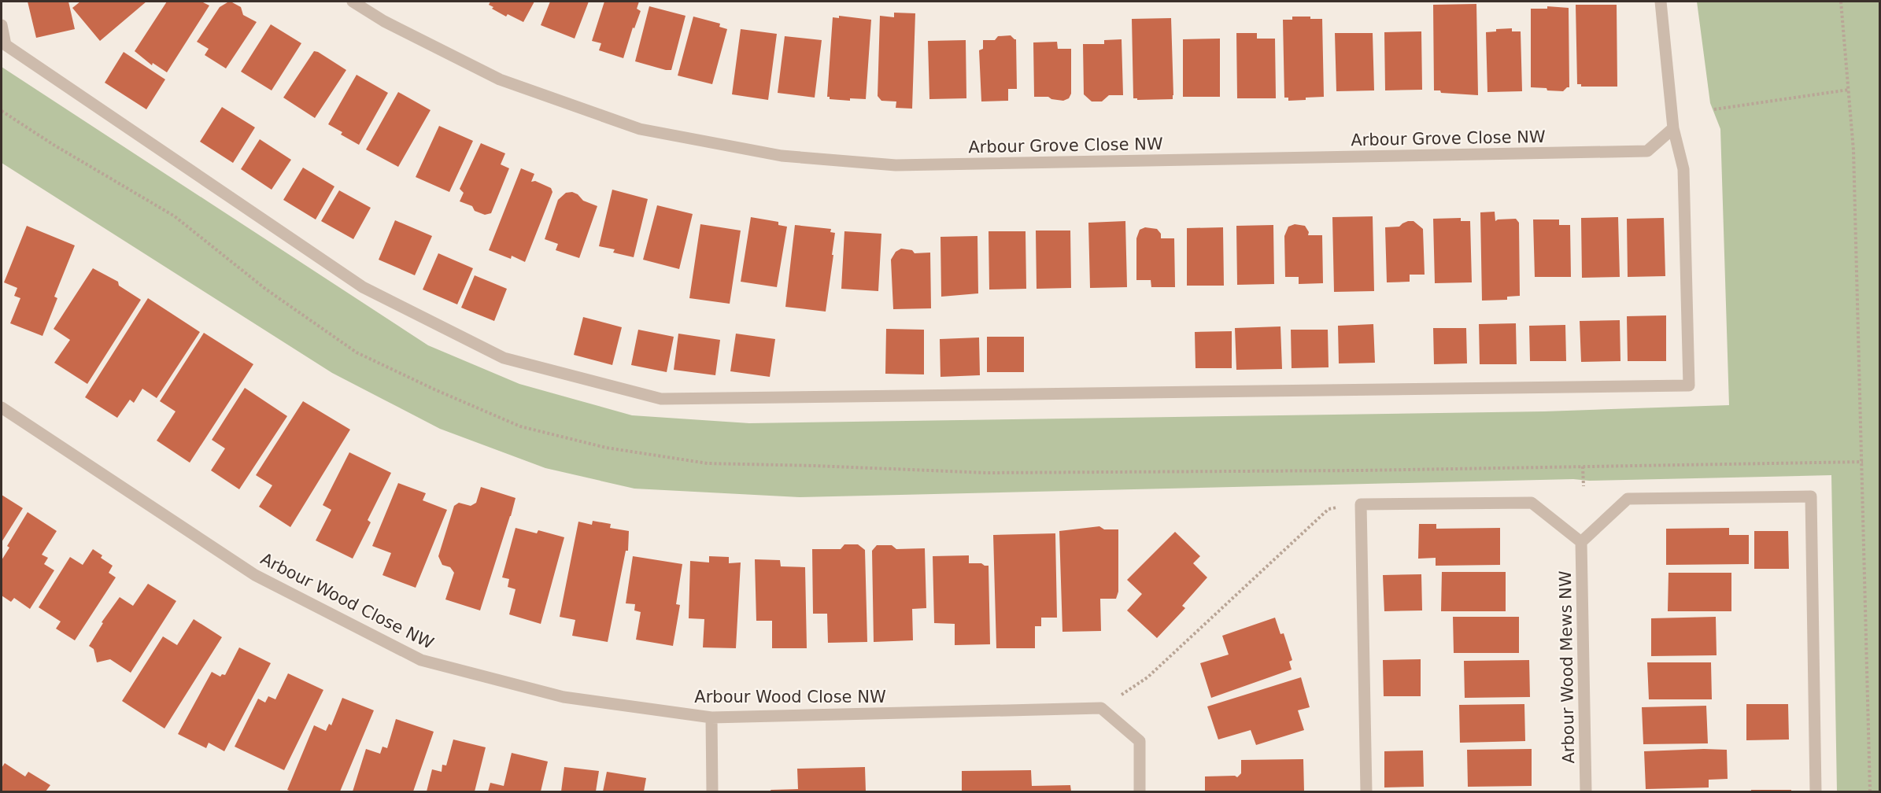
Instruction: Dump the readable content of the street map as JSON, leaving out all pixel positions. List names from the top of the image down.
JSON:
{
  "streets": {
    "street": ["Arbour Grove Close NW", "Arbour Wood Close NW", "Arbour Wood Mews NW"]
  }
}
